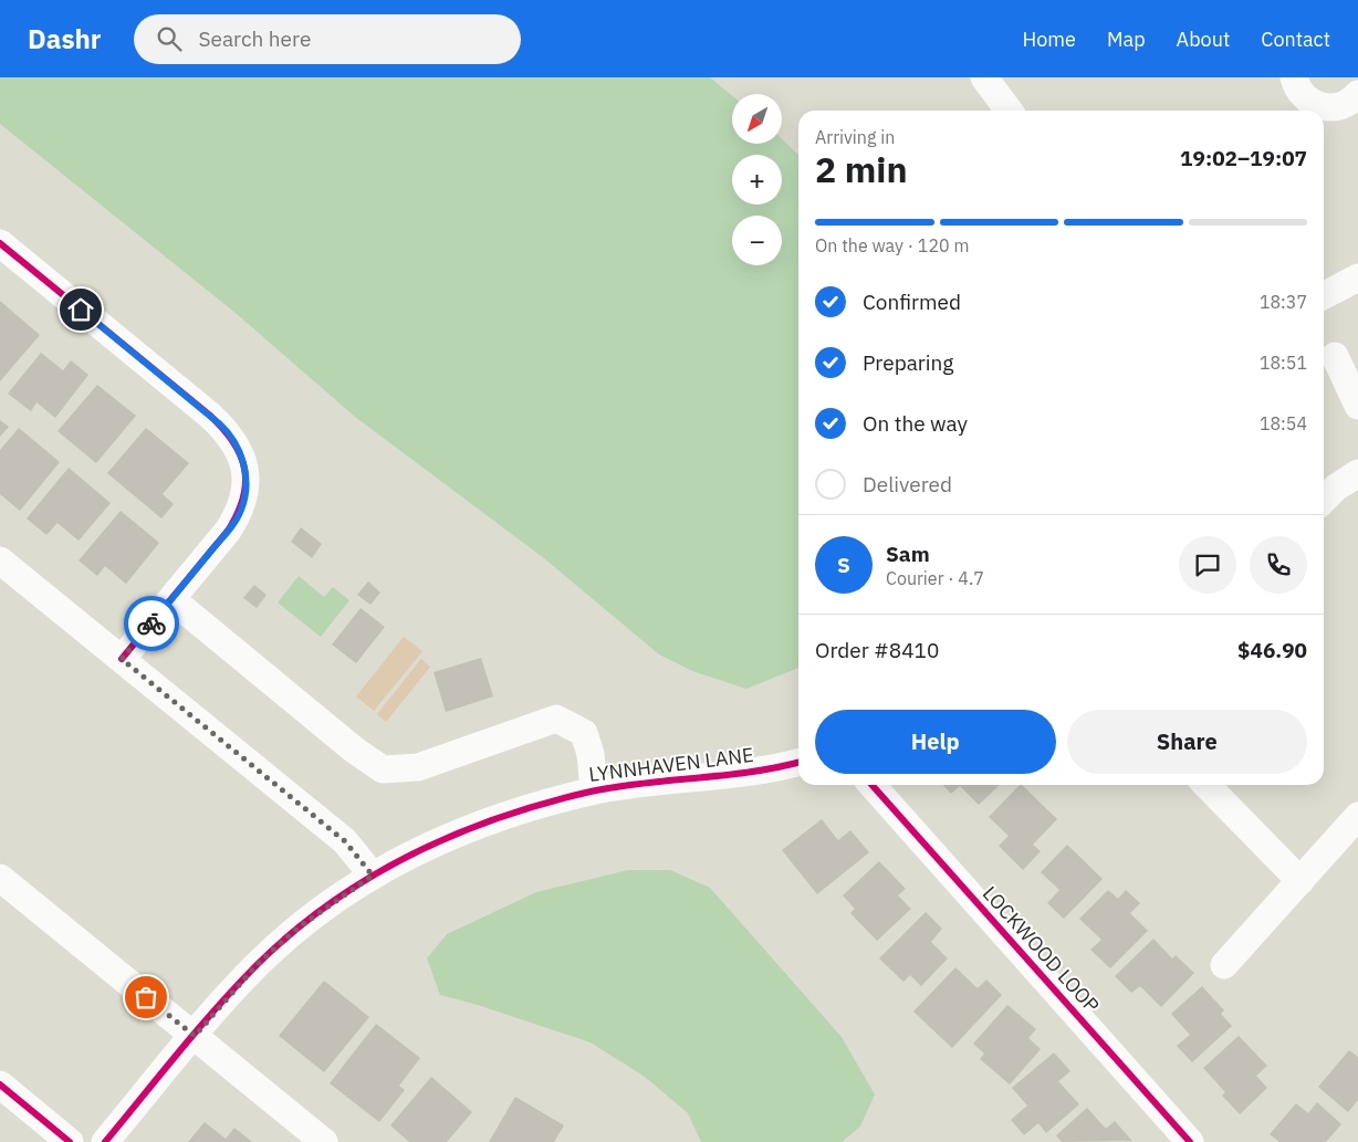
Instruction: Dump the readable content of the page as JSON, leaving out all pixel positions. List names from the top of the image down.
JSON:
{
  "streets": {
    "street": ["LYNNHAVEN LANE", "LOCKWOOD LOOP"]
  },
  "north": "bottom left",
  "page": {
    "header": "Dashr",
    "search": "Search here",
    "nav": [
      "Home",
      "Map",
      "About",
      "Contact"
    ],
    "map_buttons": ["+", "−"],
    "heading": ["2 min", "Arriving in", "19:02–19:07"],
    "panel": [
      "Sam",
      "Courier · 4.7",
      "Order #8410",
      "$46.90"
    ],
    "bar": "On the way · 120 m",
    "list": [
      ["Confirmed", "18:37"],
      ["Preparing", "18:51"],
      ["On the way", "18:54"],
      "Delivered"
    ],
    "round": "S",
    "buttons": ["Help", "Share"]
  }
}
